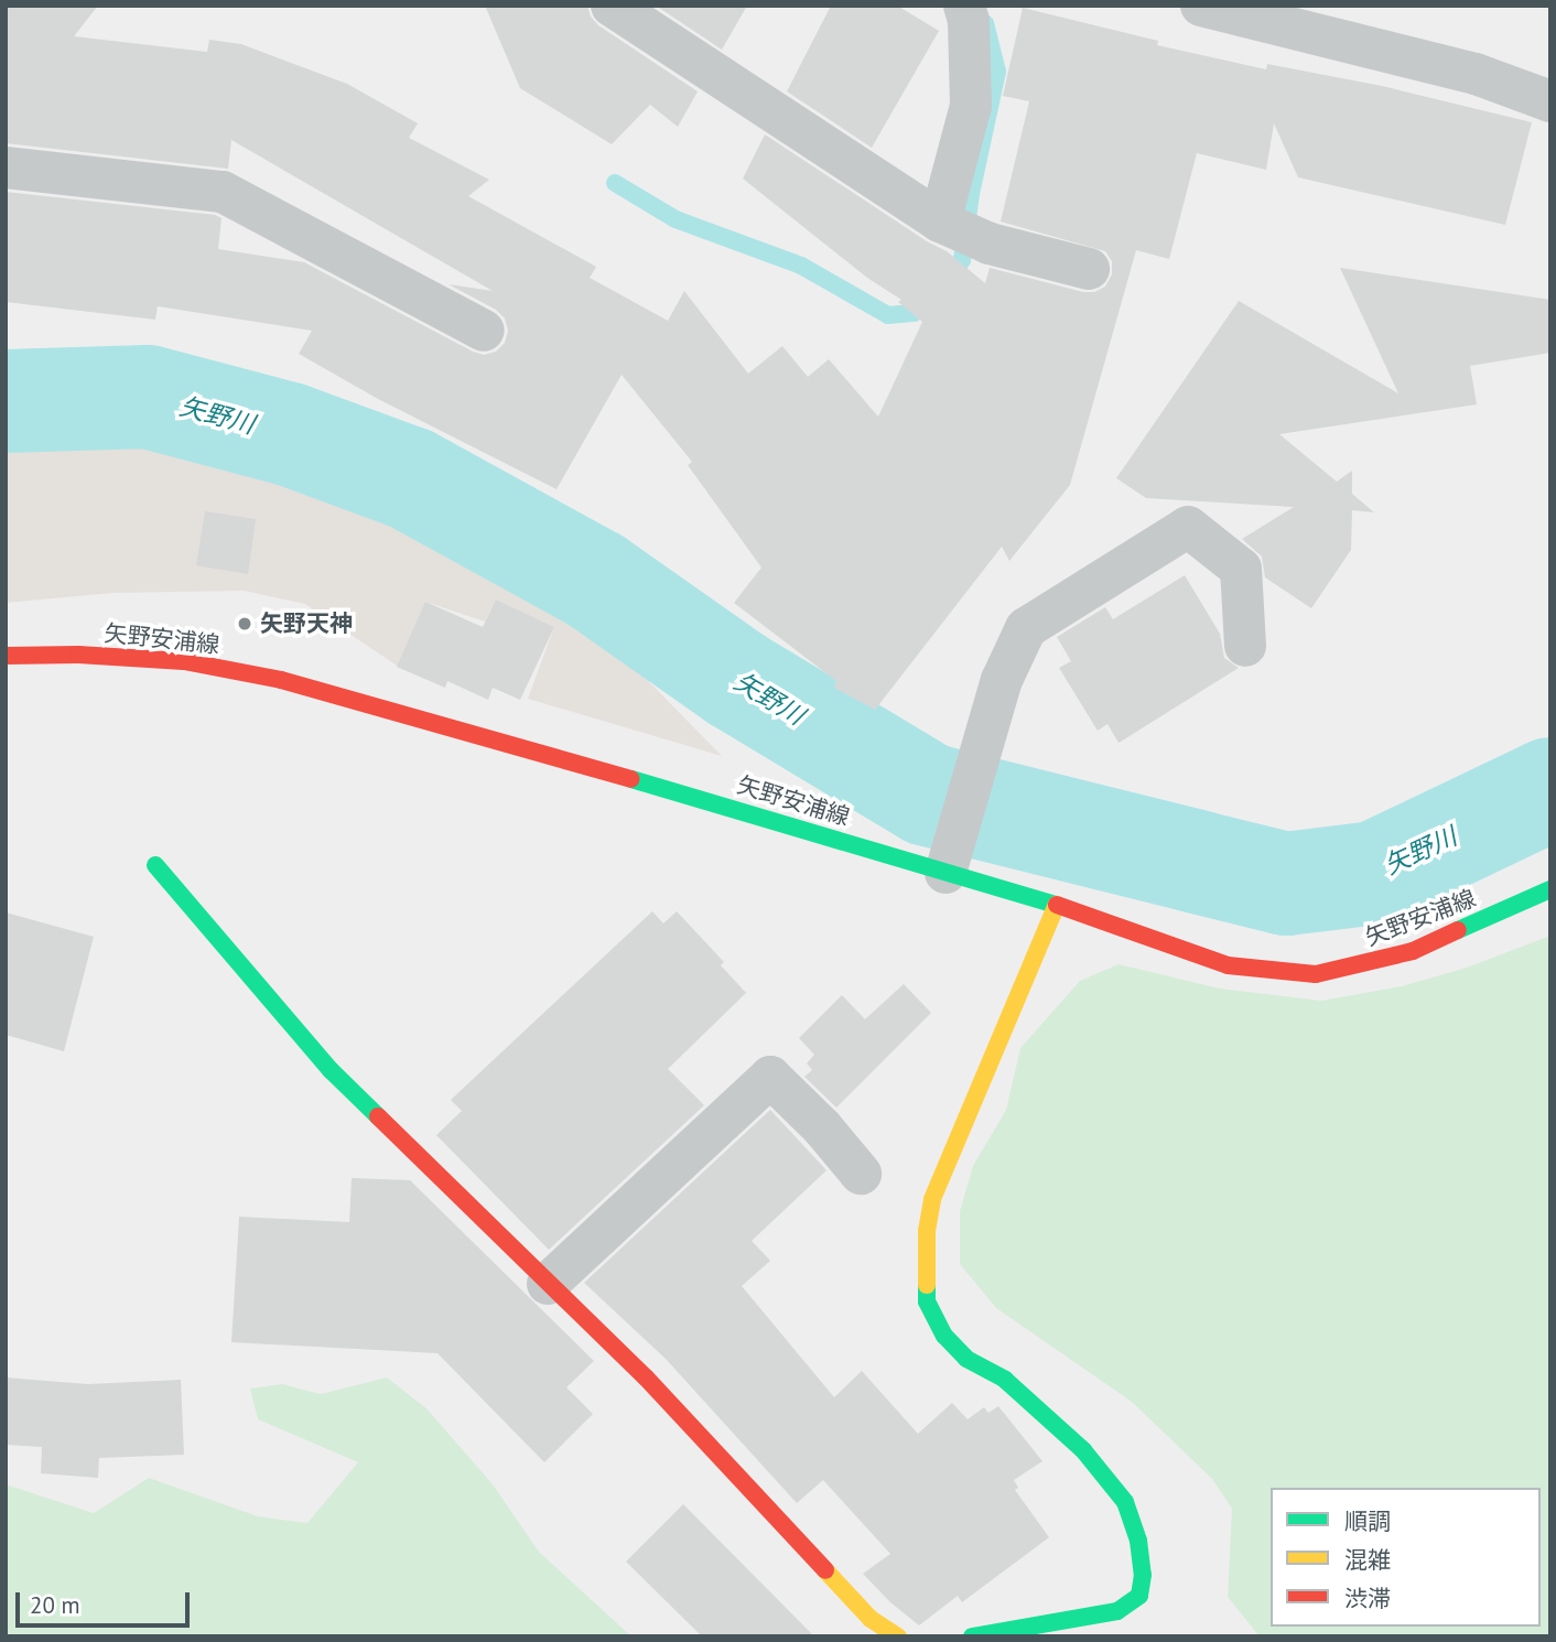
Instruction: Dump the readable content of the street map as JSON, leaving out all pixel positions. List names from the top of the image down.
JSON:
{
  "streets": {
    "street": ["矢野安浦線"]
  },
  "water": ["矢野川"],
  "places": ["矢野天神"],
  "legend": ["順調", "混雑", "渋滞"],
  "scale_bar": "20 m"
}
